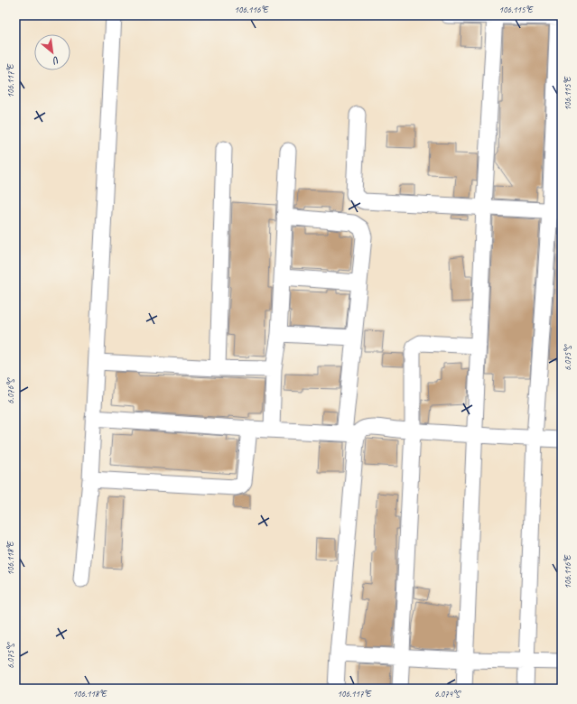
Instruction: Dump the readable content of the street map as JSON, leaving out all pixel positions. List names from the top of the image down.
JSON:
{
  "north": "bottom right",
  "coordinates": [
    "106.116°E",
    "106.115°E",
    "106.117°E",
    "6.075°S",
    "6.076°S",
    "106.118°E",
    "6.074°S"
  ]
}
